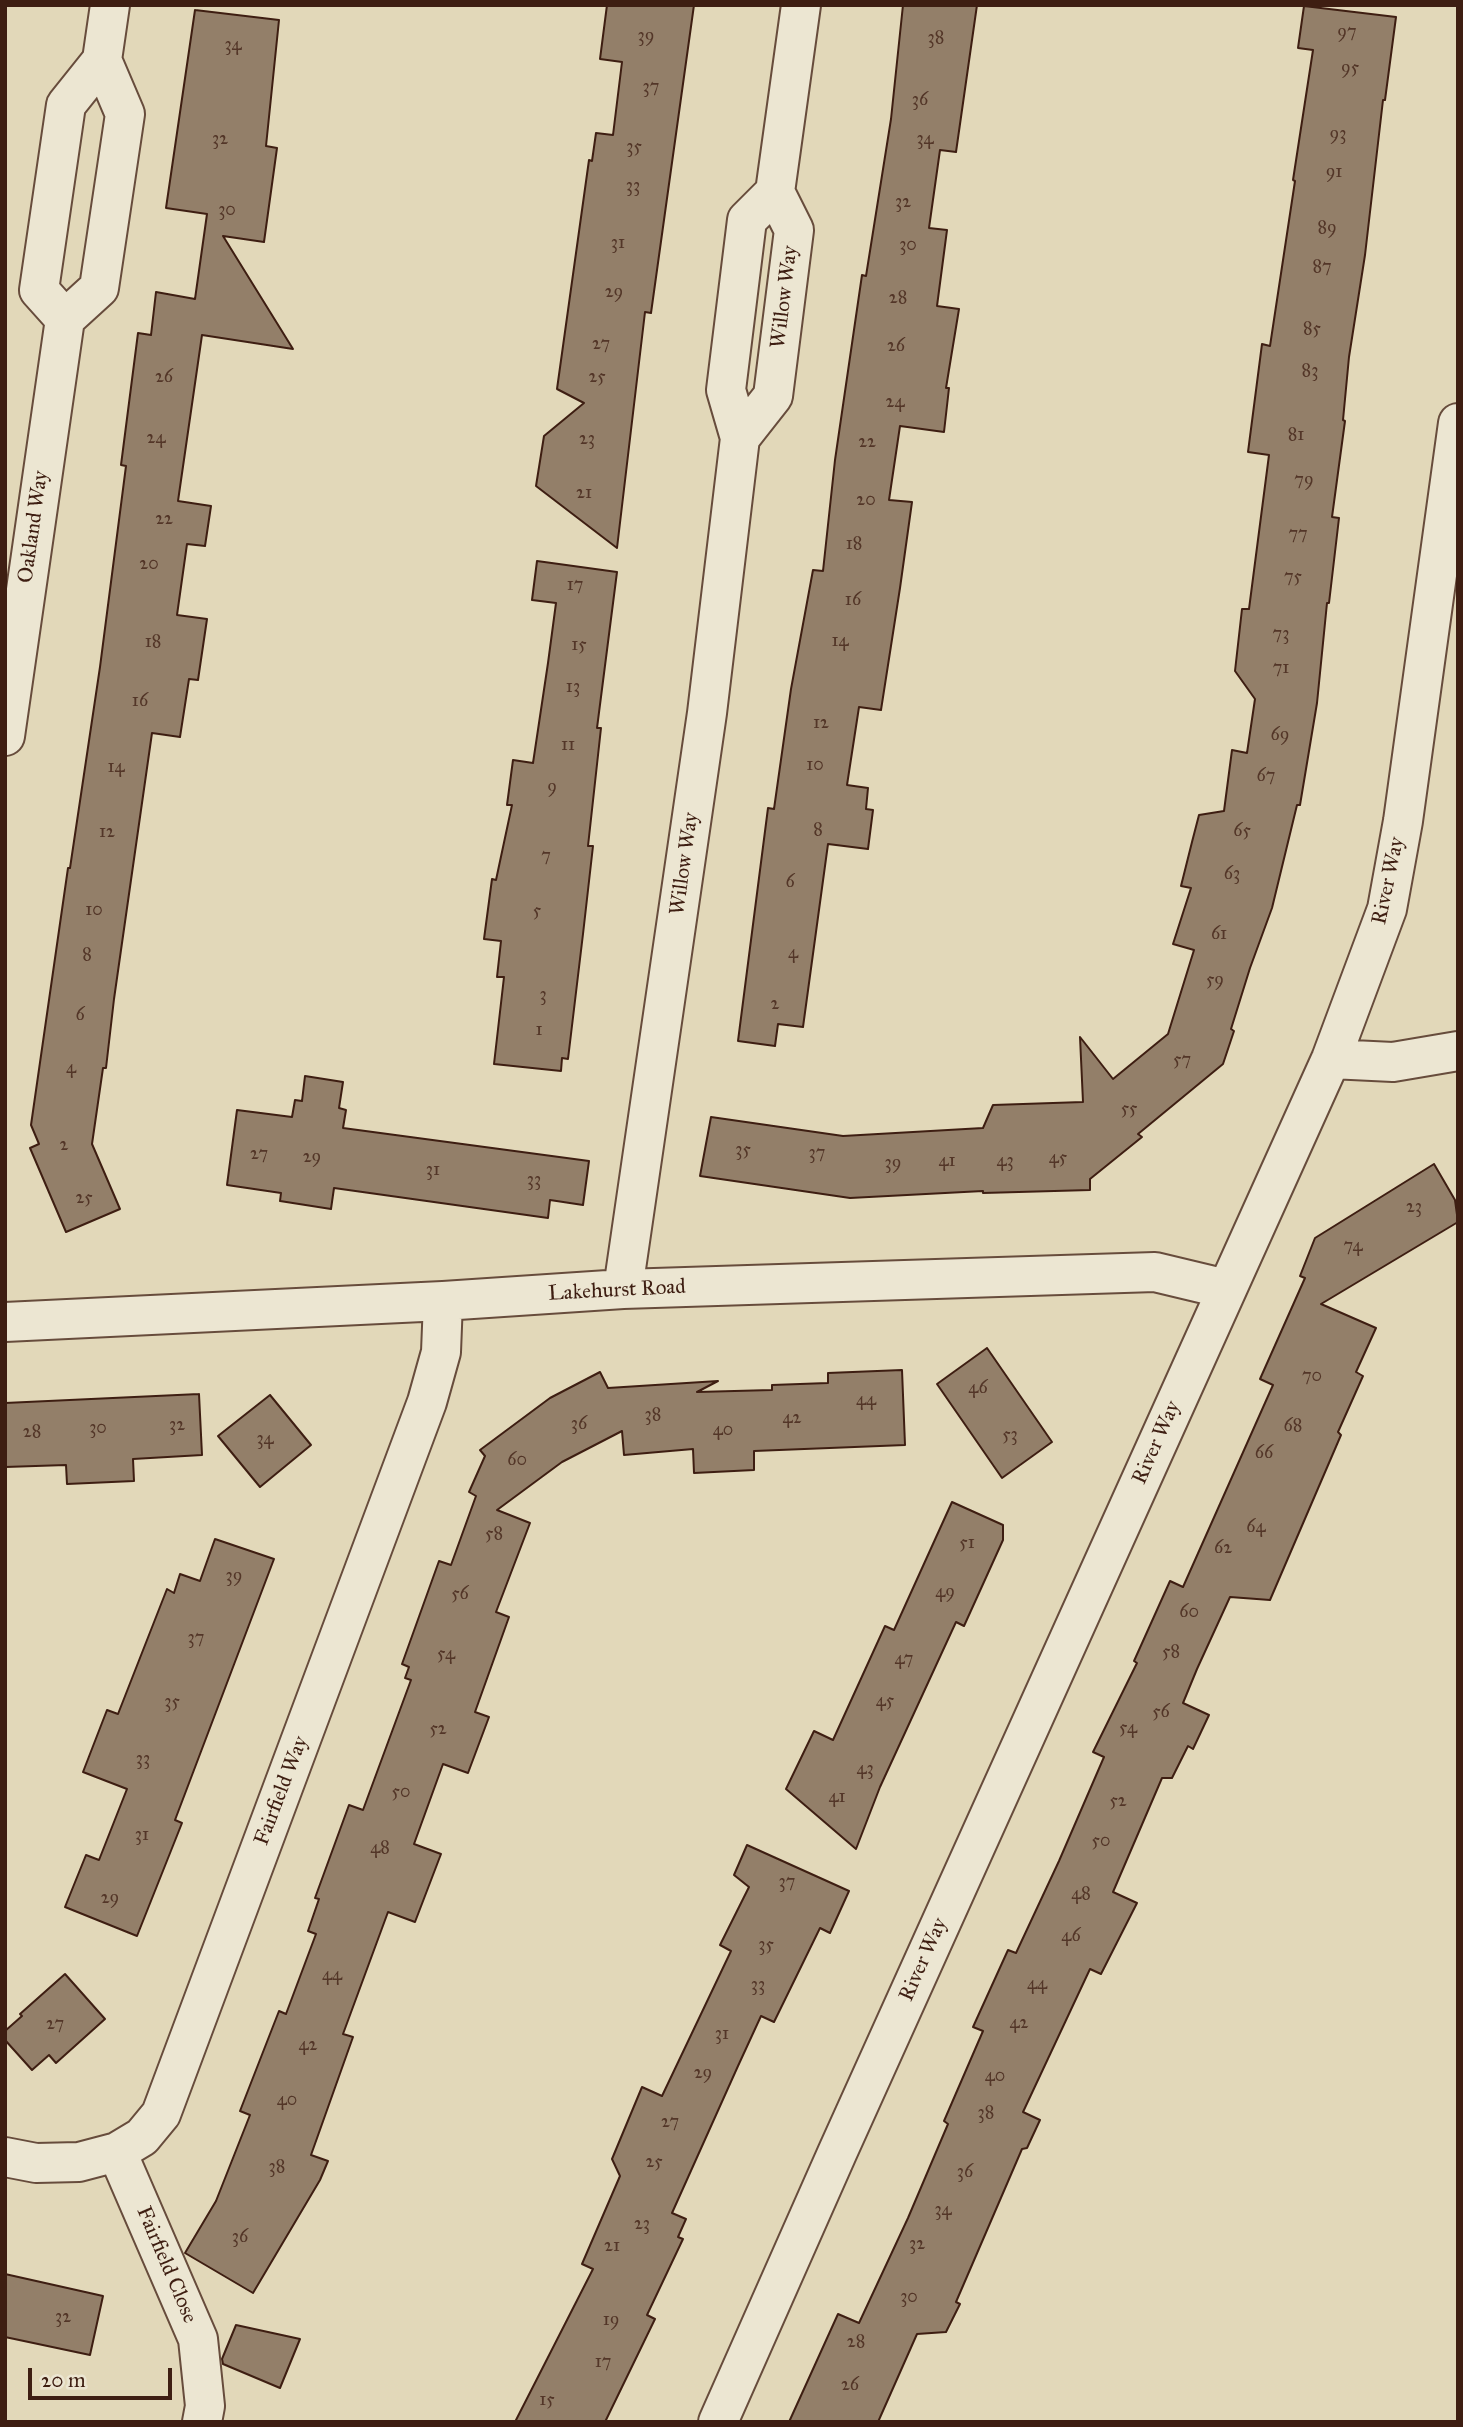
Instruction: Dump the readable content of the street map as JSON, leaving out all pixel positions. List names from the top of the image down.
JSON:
{
  "streets": {
    "street": [
      "Willow Way",
      "Oakland Way",
      "River Way",
      "Lakehurst Road",
      "Fairfield Way",
      "Fairfield Close"
    ]
  },
  "crossings": [
    ["Willow Way", "Lakehurst Road"],
    ["River Way", "Lakehurst Road"],
    ["Lakehurst Road", "Fairfield Way"],
    ["Fairfield Way", "Fairfield Close"]
  ],
  "house_numbers": [
    "97",
    "39",
    "38",
    "34",
    "95",
    "37",
    "36",
    "93",
    "32",
    "34",
    "35",
    "91",
    "33",
    "32",
    "30",
    "89",
    "31",
    "30",
    "87",
    "29",
    "28",
    "85",
    "27",
    "26",
    "83",
    "26",
    "25",
    "24",
    "81",
    "24",
    "23",
    "22",
    "79",
    "21",
    "20",
    "22",
    "77",
    "18",
    "20",
    "75",
    "17",
    "16",
    "73",
    "14",
    "18",
    "15",
    "71",
    "13",
    "16",
    "12",
    "69",
    "11",
    "10",
    "14",
    "67",
    "9",
    "8",
    "65",
    "12",
    "7",
    "63",
    "6",
    "10",
    "5",
    "61",
    "4",
    "8",
    "59",
    "3",
    "2",
    "6",
    "1",
    "57",
    "4",
    "55",
    "2",
    "35",
    "37",
    "27",
    "29",
    "45",
    "41",
    "43",
    "39",
    "31",
    "33",
    "25",
    "23",
    "74",
    "70",
    "46",
    "44",
    "38",
    "42",
    "36",
    "32",
    "68",
    "30",
    "40",
    "28",
    "53",
    "34",
    "66",
    "60",
    "64",
    "58",
    "51",
    "62",
    "39",
    "49",
    "56",
    "60",
    "37",
    "58",
    "54",
    "47",
    "45",
    "35",
    "56",
    "54",
    "52",
    "33",
    "43",
    "50",
    "41",
    "52",
    "31",
    "50",
    "48",
    "37",
    "48",
    "29",
    "46",
    "35",
    "44",
    "44",
    "33",
    "42",
    "27",
    "31",
    "42",
    "29",
    "40",
    "40",
    "38",
    "27",
    "25",
    "38",
    "36",
    "34",
    "23",
    "36",
    "32",
    "21",
    "30",
    "32",
    "19",
    "28",
    "17",
    "26",
    "15"
  ],
  "scale_bar": "20 m"
}
